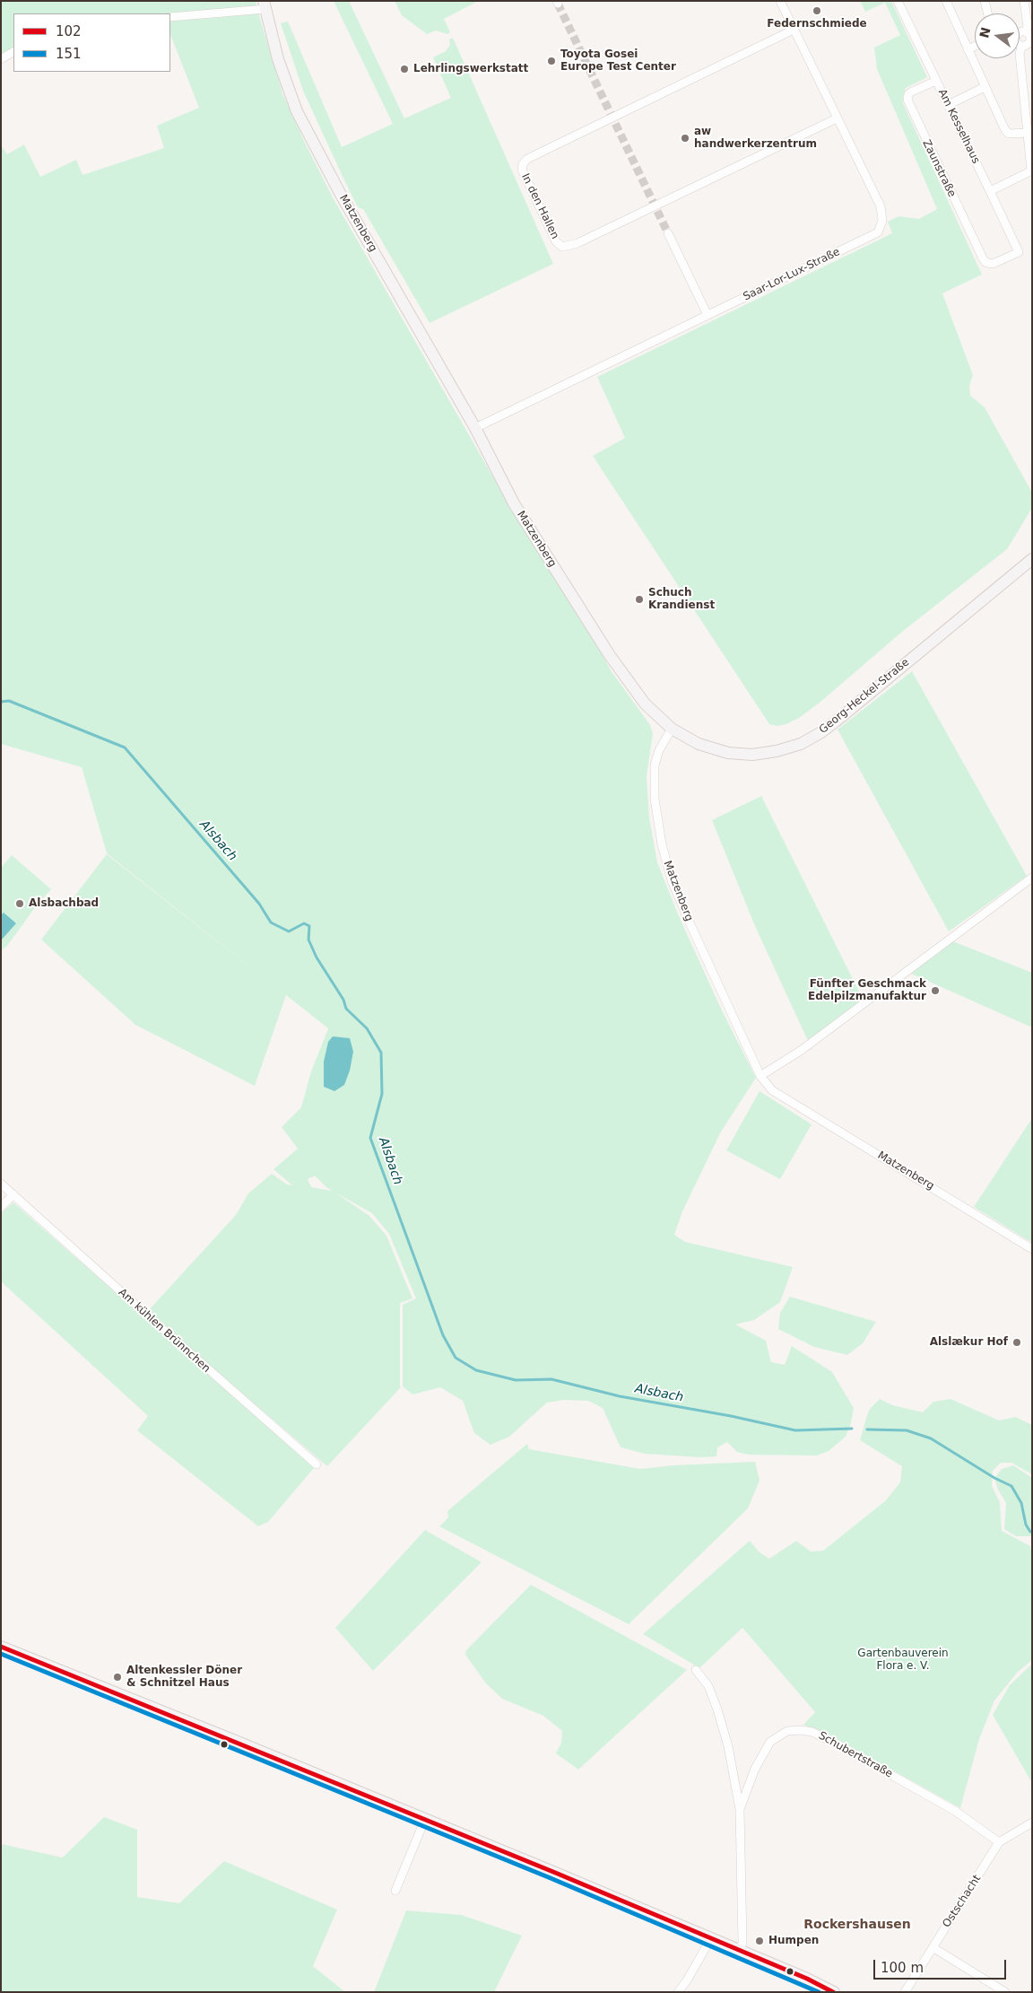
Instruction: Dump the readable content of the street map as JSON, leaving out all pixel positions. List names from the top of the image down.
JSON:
{
  "streets": {
    "street": [
      "Am Kesselhaus",
      "Zaunstraße",
      "In den Hallen",
      "Matzenberg",
      "Saar-Lor-Lux-Straße",
      "Georg-Heckel-Straße",
      "Am kühlen Brünnchen",
      "Schubertstraße",
      "Ostschacht"
    ]
  },
  "crossings": [
    ["Am Kesselhaus", "Zaunstraße"],
    ["In den Hallen", "Saar-Lor-Lux-Straße"],
    ["Matzenberg", "Saar-Lor-Lux-Straße"],
    ["Matzenberg", "Georg-Heckel-Straße"],
    ["Schubertstraße", "Ostschacht"]
  ],
  "districts": ["Rockershausen"],
  "water": ["Alsbach"],
  "parks": ["Gartenbauverein Flora e. V."],
  "places": [
    "Federnschmiede",
    "Toyota Gosei Europe Test Center",
    "Lehrlingswerkstatt",
    "aw handwerkerzentrum",
    "Schuch Krandienst",
    "Alsbachbad",
    "Fünfter Geschmack Edelpilzmanufaktur",
    "Alslækur Hof",
    "Altenkessler Döner & Schnitzel Haus",
    "Humpen"
  ],
  "lines": ["transit line 102", "transit line 151"],
  "legend": ["102", "151"],
  "scale_bar": "100 m",
  "north": "left"
}
